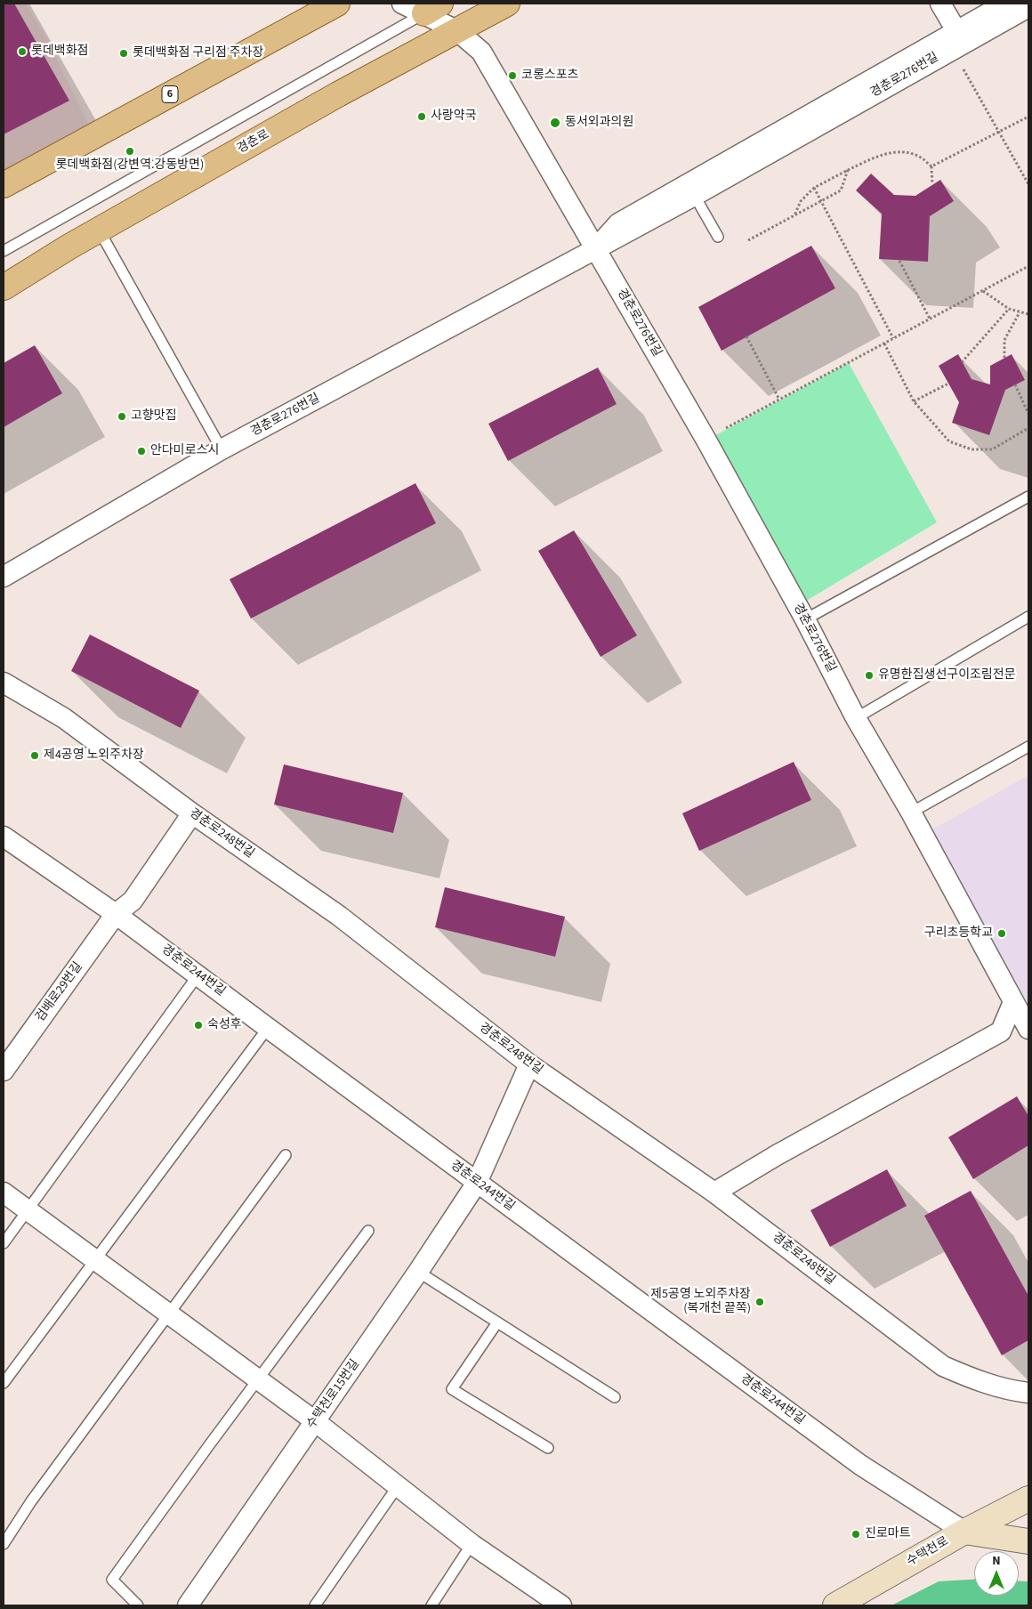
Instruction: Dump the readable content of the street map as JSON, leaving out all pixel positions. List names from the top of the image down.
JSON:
{
  "streets": {
    "main road": ["6", "경춘로"],
    "street": [
      "경춘로276번길",
      "경춘로248번길",
      "경춘로244번길",
      "검배로29번길",
      "수택천로15번길",
      "수택천로"
    ]
  },
  "crossings": [
    ["경춘로276번길", "경춘로"],
    ["경춘로248번길", "검배로29번길"],
    ["경춘로248번길", "수택천로15번길"],
    ["경춘로244번길", "검배로29번길"],
    ["경춘로244번길", "수택천로15번길"],
    ["경춘로244번길", "수택천로"]
  ],
  "places": [
    "롯데백화점",
    "롯데백화점 구리점 주차장",
    "코롱스포츠",
    "사랑약국",
    "동서외과의원",
    "롯데백화점(강변역.강동방면)",
    "고향맛집",
    "안다미로스시",
    "유명한집생선구이조림전문",
    "제4공영 노외주차장",
    "구리초등학교",
    "숙성후",
    "제5공영 노외주차장 (복개천 끝쪽)",
    "진로마트"
  ],
  "north": "top"
}
